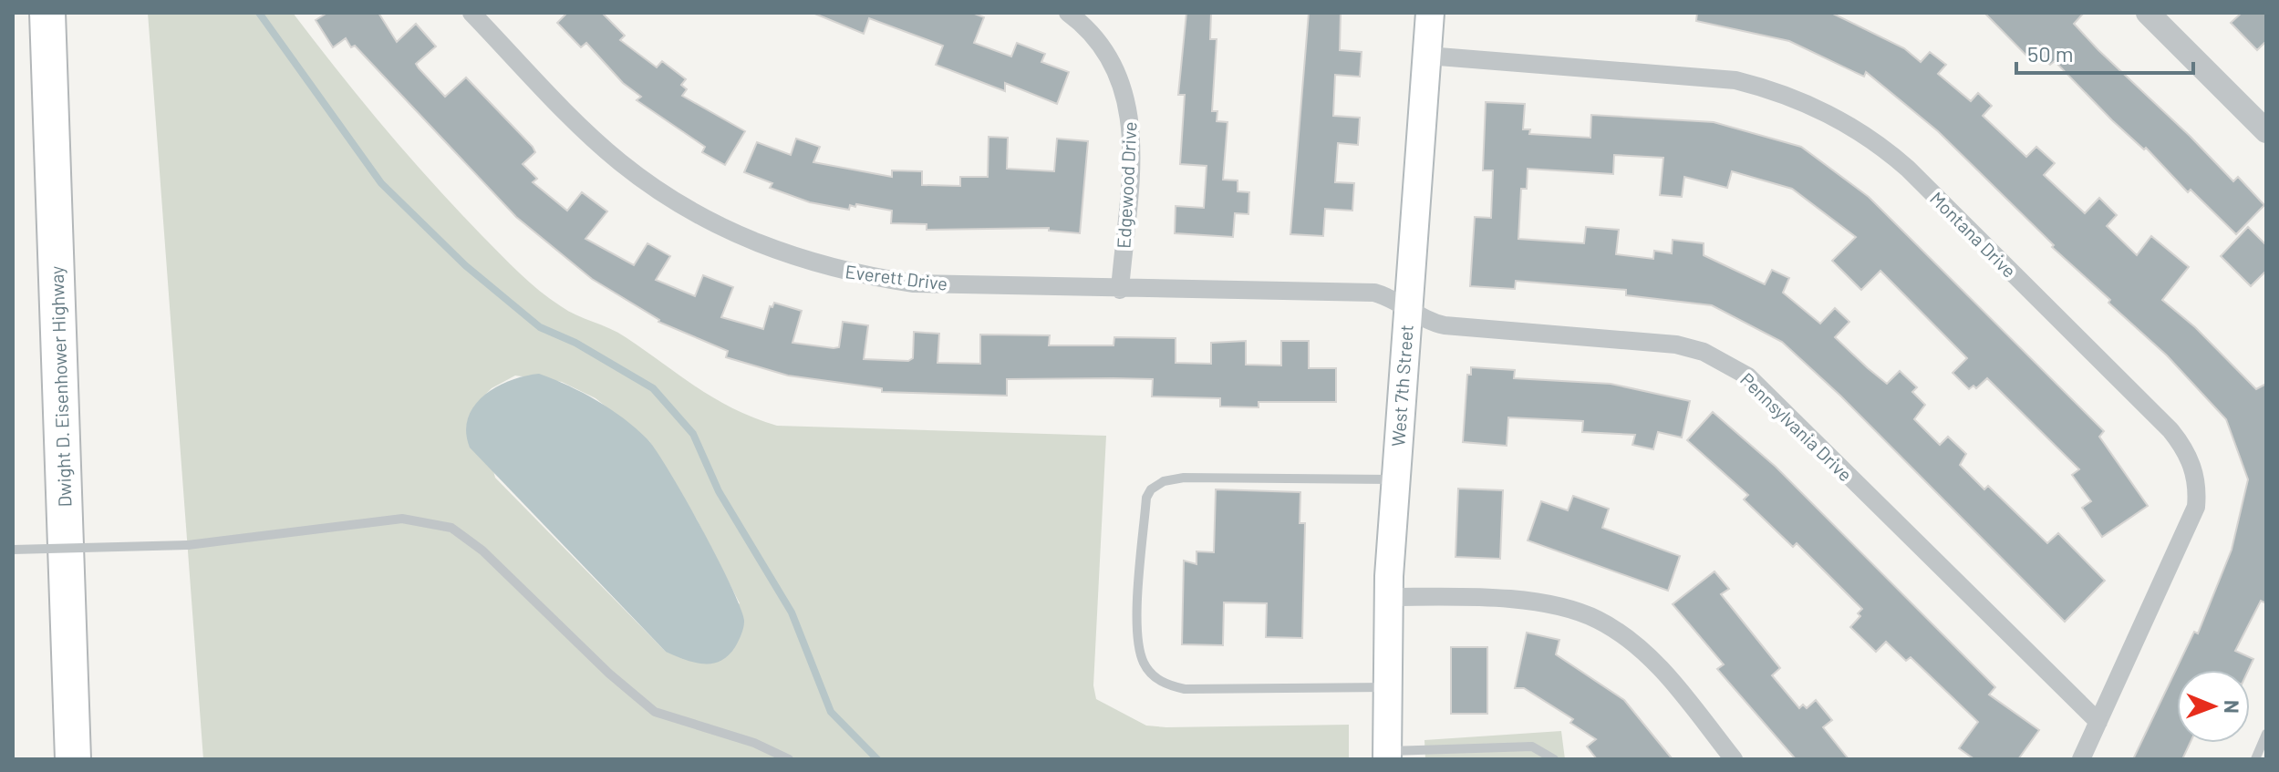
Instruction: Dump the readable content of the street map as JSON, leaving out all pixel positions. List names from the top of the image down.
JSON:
{
  "streets": {
    "highway": ["Dwight D. Eisenhower Highway"],
    "main road": ["West 7th Street"],
    "street": [
      "Edgewood Drive",
      "Montana Drive",
      "Everett Drive",
      "Pennsylvania Drive"
    ]
  },
  "crossings": [
    ["Edgewood Drive", "Everett Drive"],
    ["Montana Drive", "West 7th Street"],
    ["Montana Drive", "Pennsylvania Drive"],
    ["Everett Drive", "West 7th Street"],
    ["Everett Drive", "Pennsylvania Drive"],
    ["West 7th Street", "Pennsylvania Drive"]
  ],
  "scale_bar": "50 m",
  "north": "right"
}
